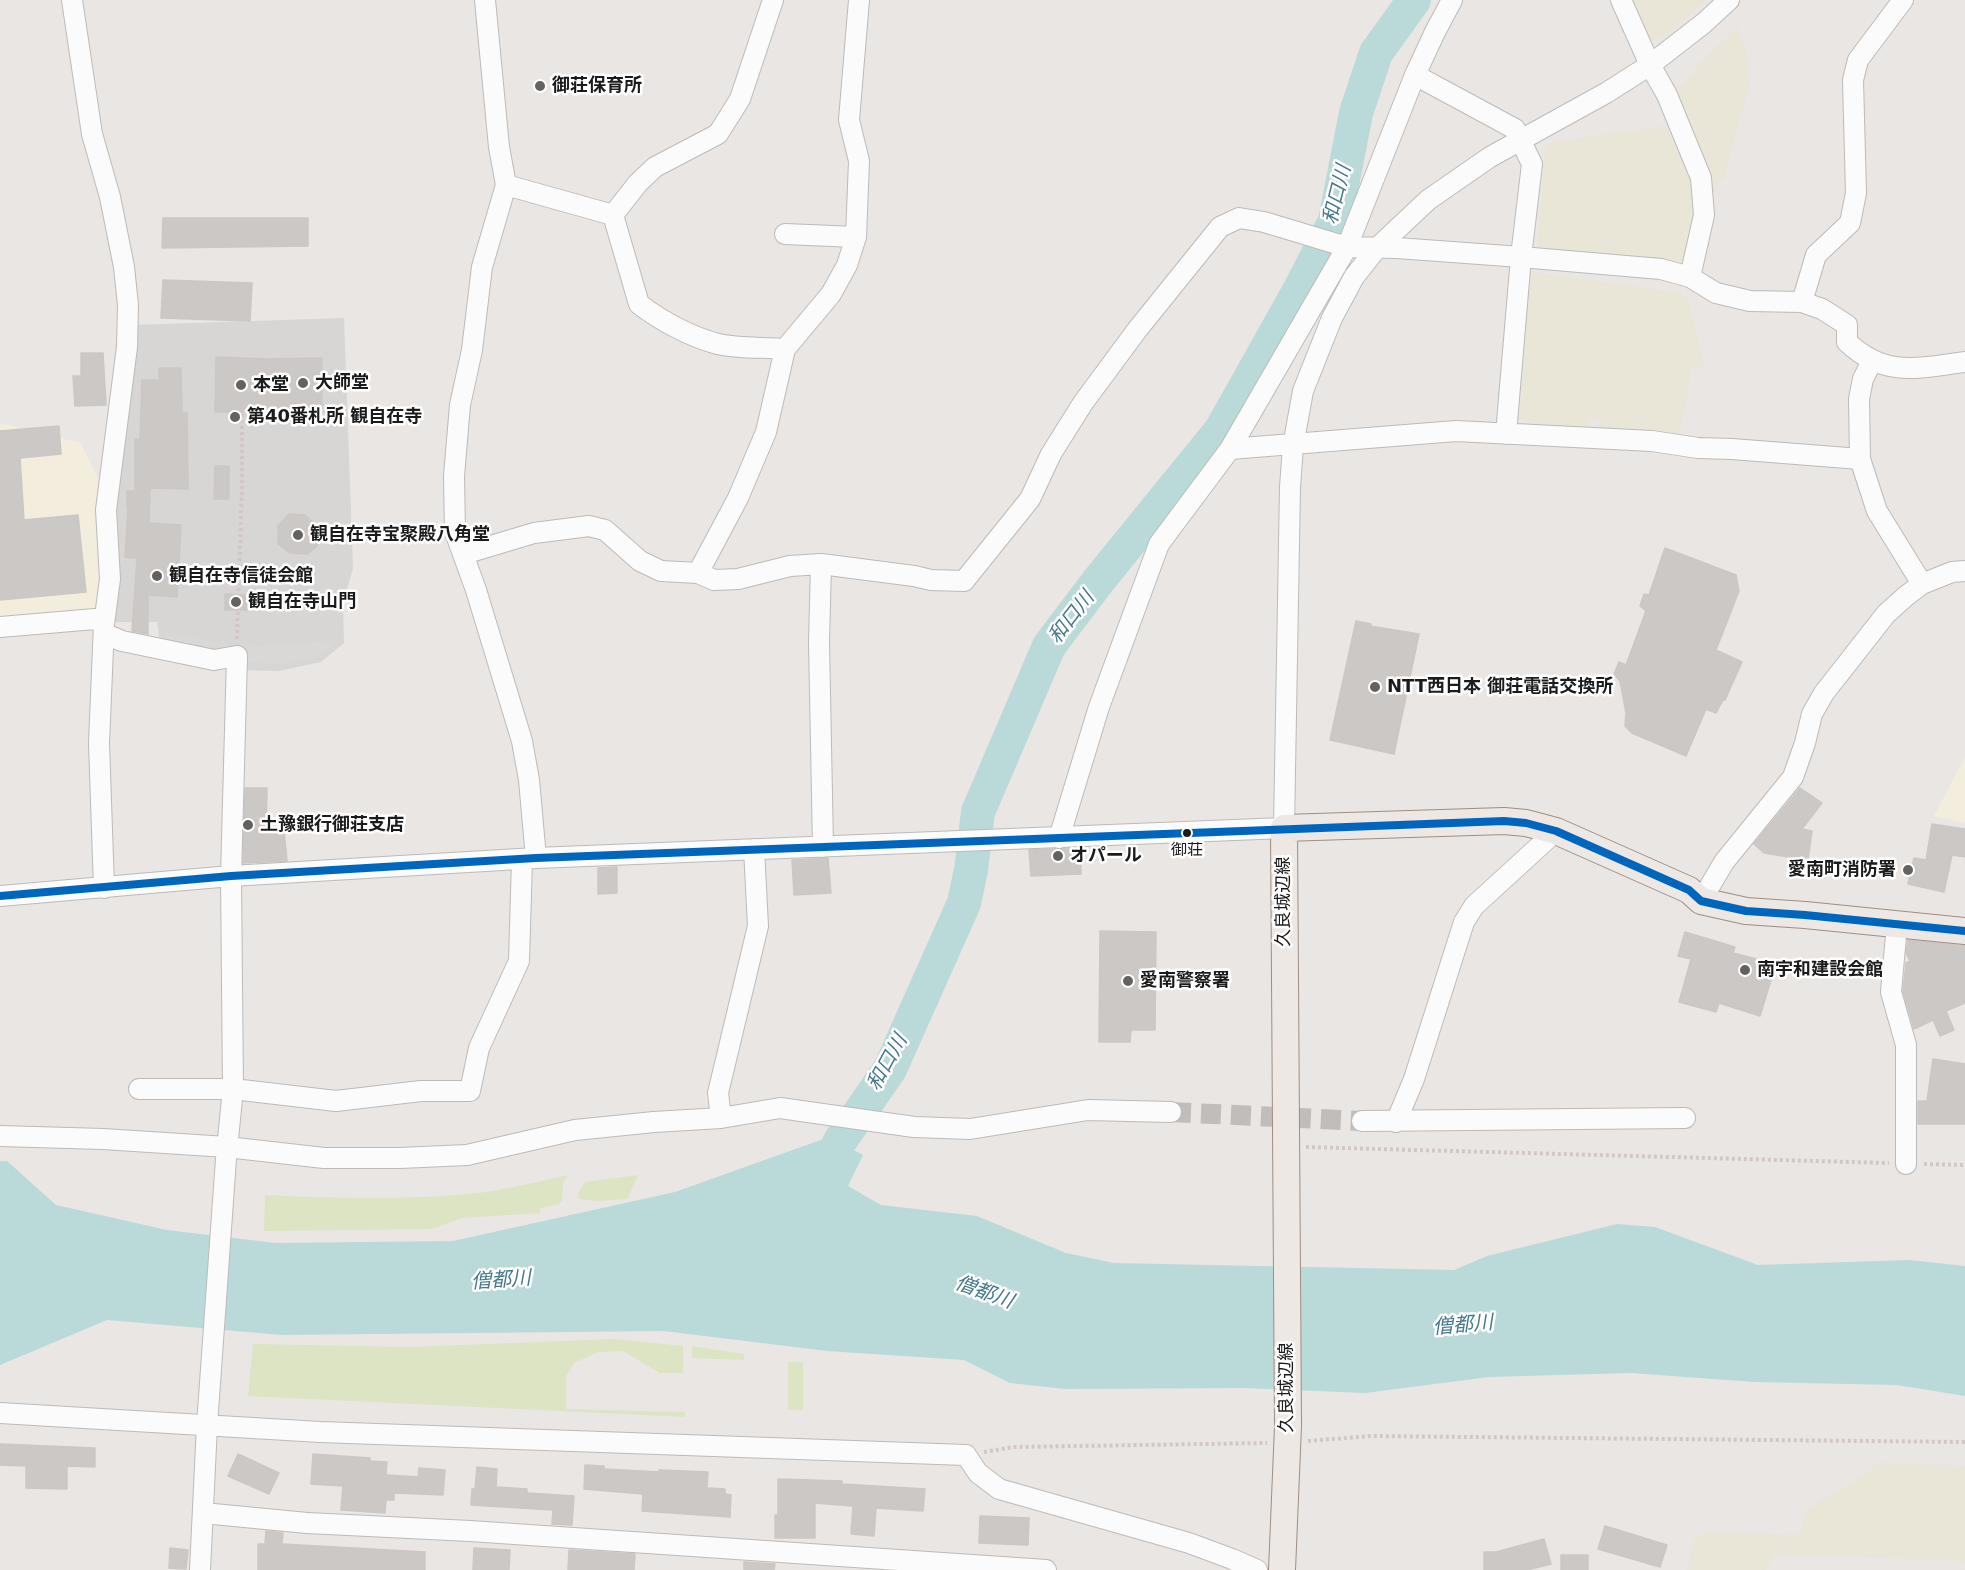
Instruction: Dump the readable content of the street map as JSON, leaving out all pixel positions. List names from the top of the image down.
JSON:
{
  "streets": {
    "main road": ["久良城辺線"]
  },
  "water": ["和口川", "僧都川"],
  "places": [
    "御荘保育所",
    "大師堂",
    "本堂",
    "第40番札所 観自在寺",
    "観自在寺宝聚殿八角堂",
    "観自在寺信徒会館",
    "観自在寺山門",
    "NTT西日本 御荘電話交換所",
    "土豫銀行御荘支店",
    "御荘",
    "オパール",
    "愛南町消防署",
    "南宇和建設会館",
    "愛南警察署"
  ]
}
